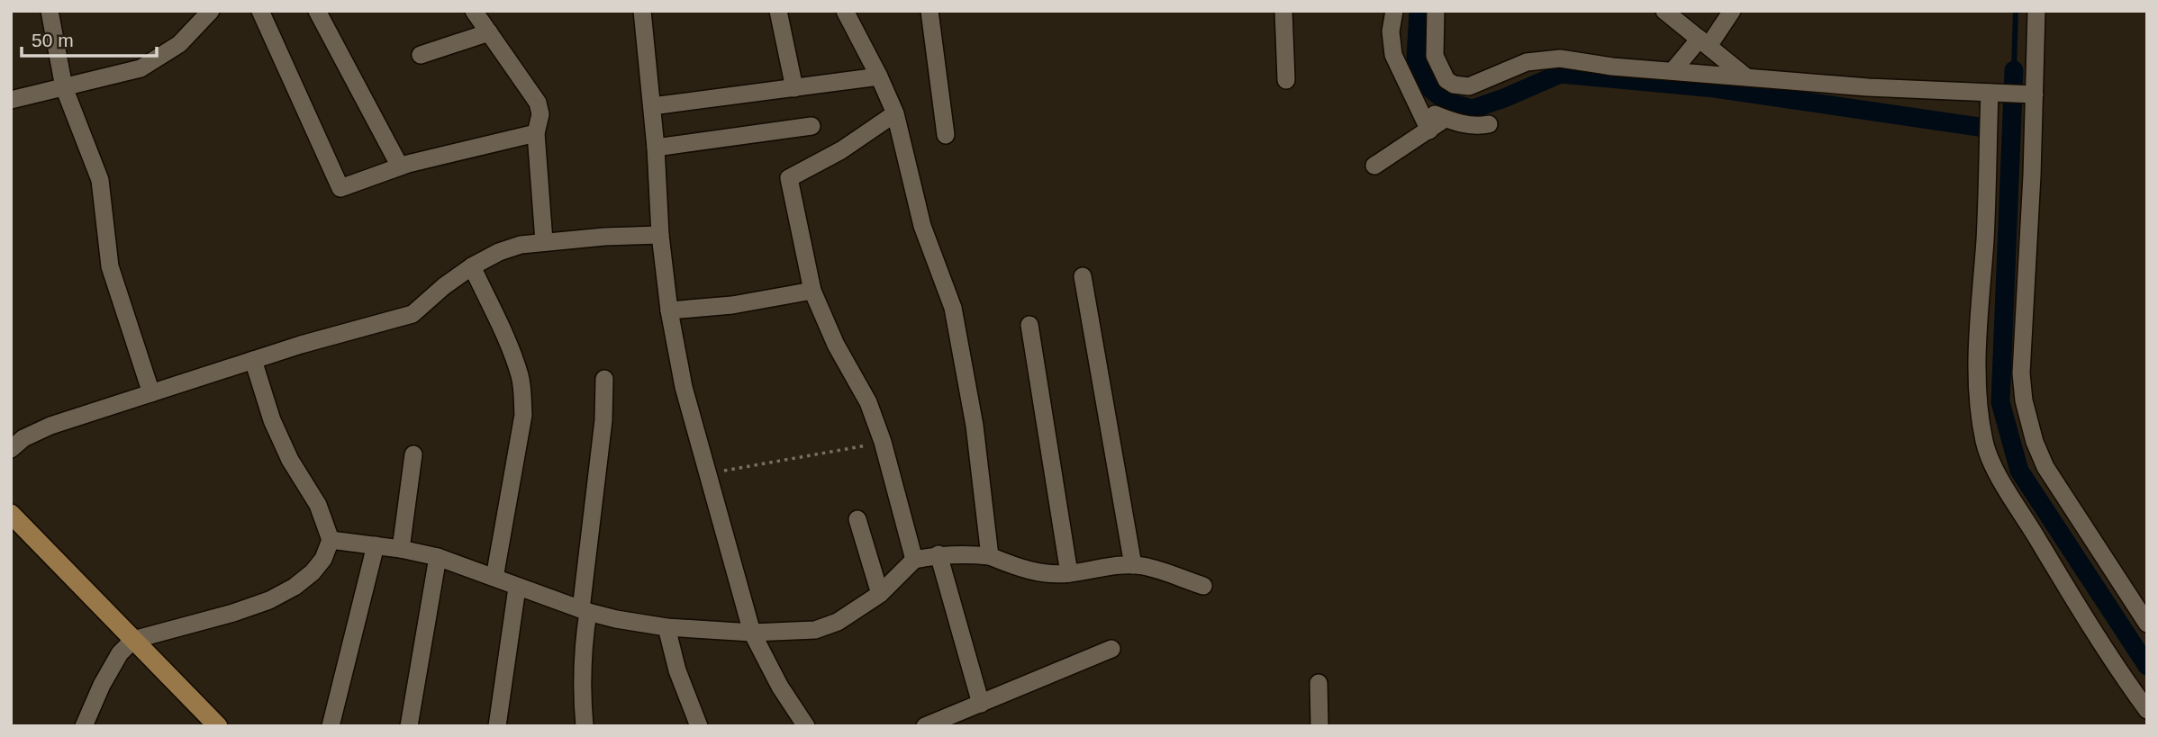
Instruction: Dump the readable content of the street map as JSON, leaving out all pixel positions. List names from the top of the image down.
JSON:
{
  "scale_bar": "50 m"
}
